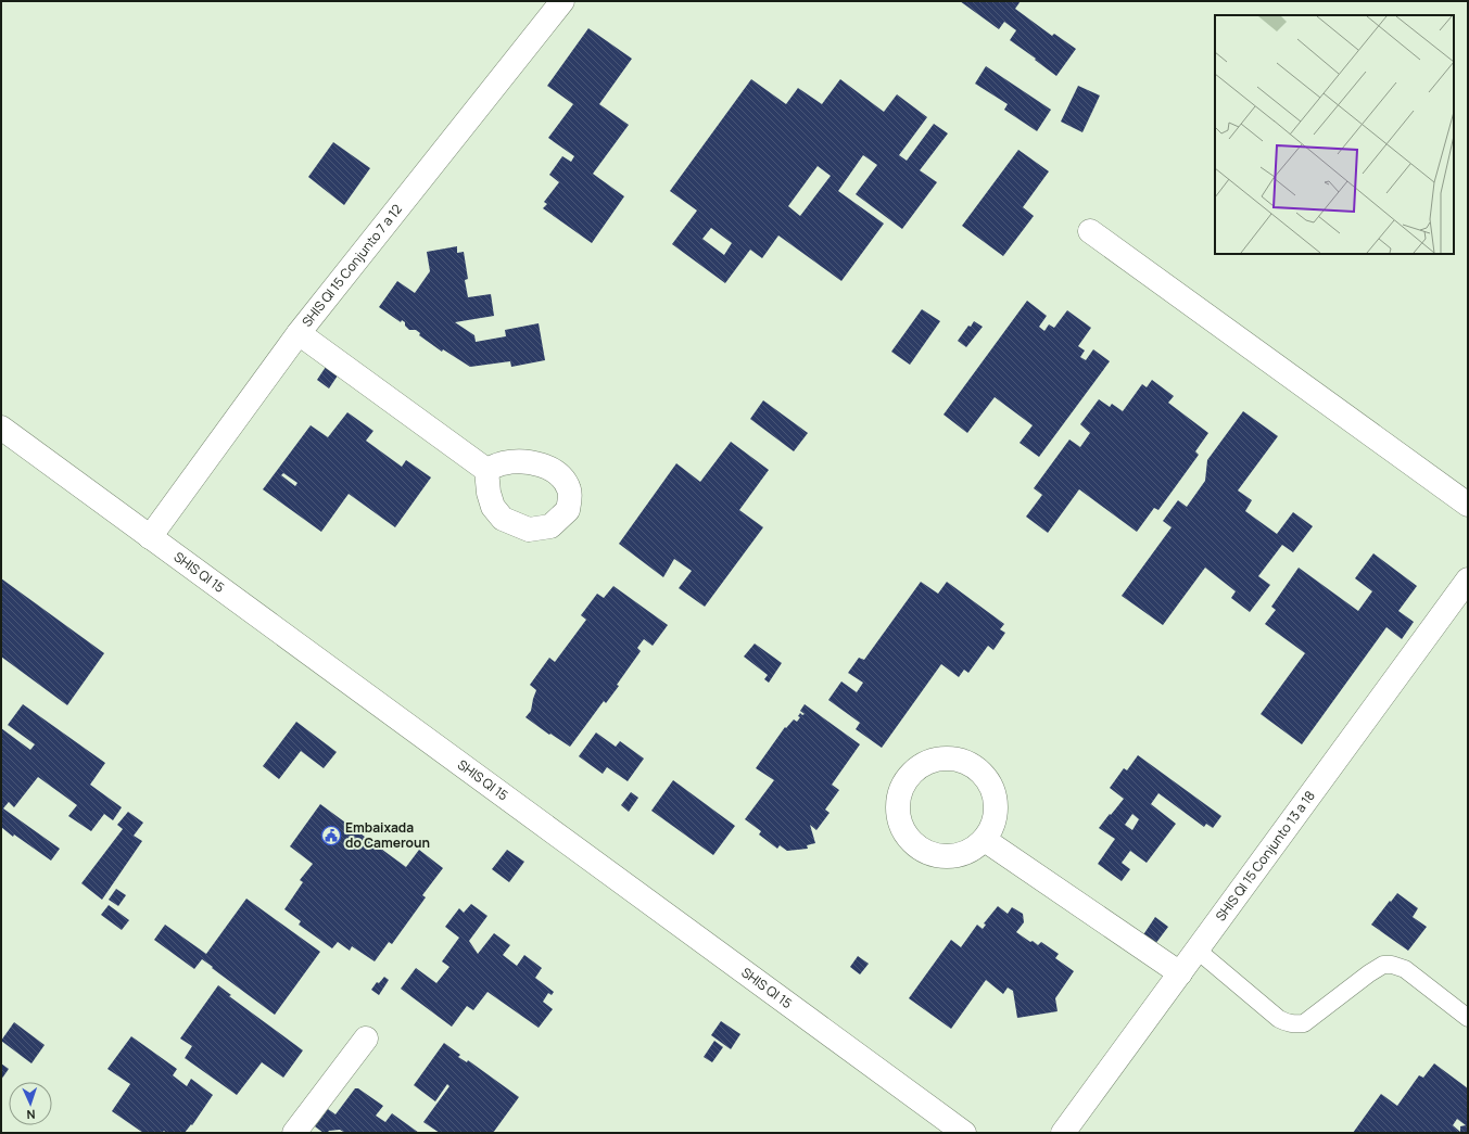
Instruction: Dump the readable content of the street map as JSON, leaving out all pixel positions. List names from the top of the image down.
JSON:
{
  "streets": {
    "street": ["SHIS QI 15 Conjunto 7 a 12", "SHIS QI 15", "SHIS QI 15 Conjunto 13 a 18"]
  },
  "crossings": [
    ["SHIS QI 15 Conjunto 7 a 12", "SHIS QI 15"]
  ],
  "places": {
    "public building": ["Embaixada do Cameroun"]
  },
  "north": "bottom"
}
